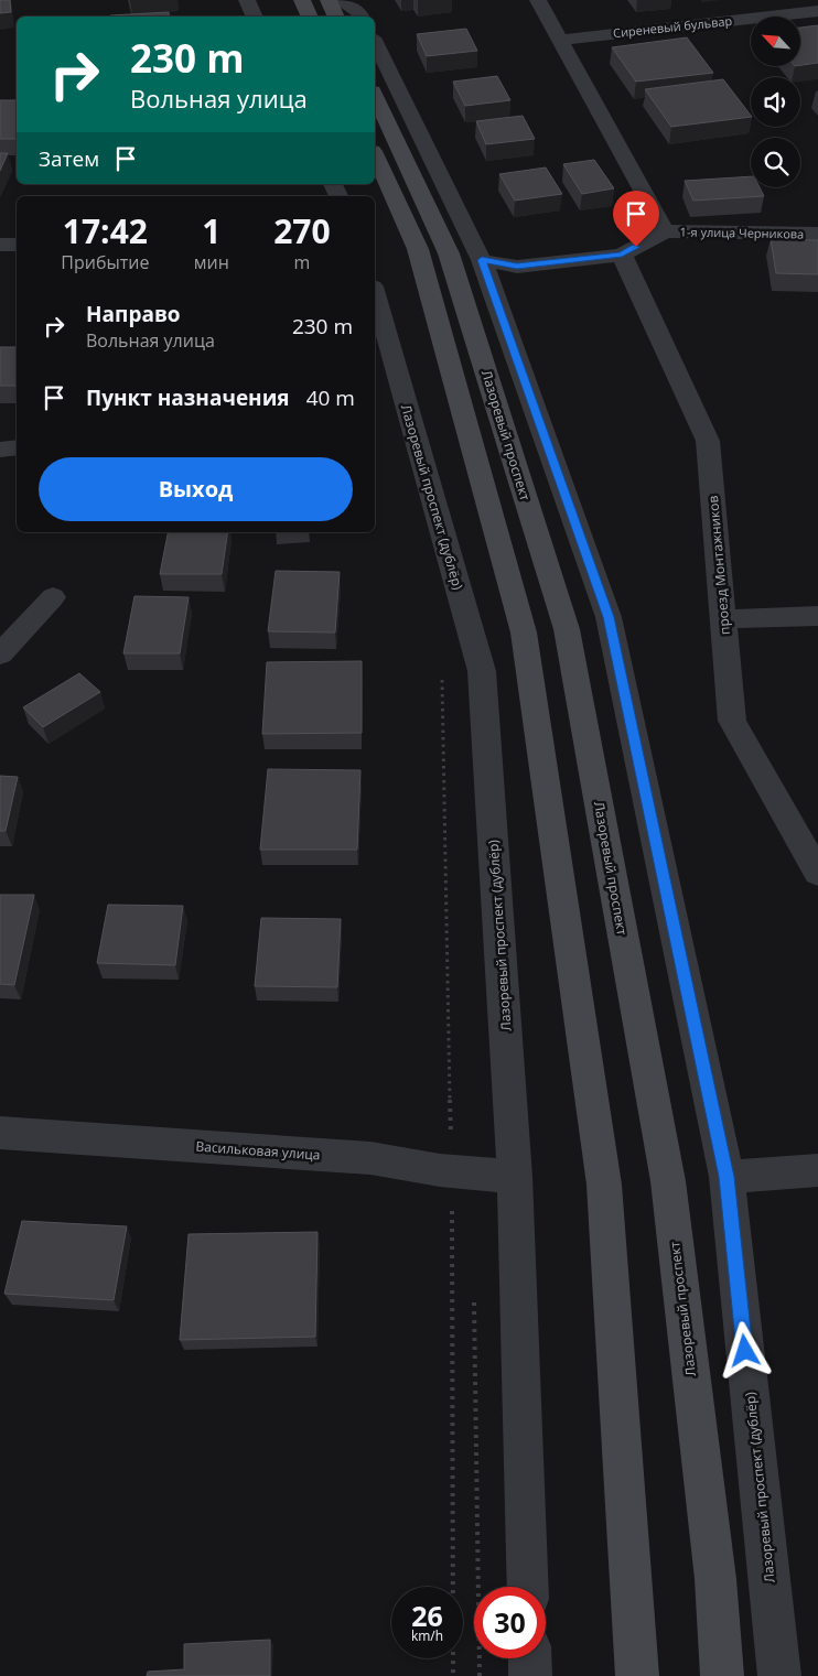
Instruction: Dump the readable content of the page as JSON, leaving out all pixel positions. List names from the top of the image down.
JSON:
{
  "streets": {
    "street": [
      "Сиреневый бульвар",
      "1-я улица Черникова",
      "Лазоревый проспект",
      "Лазоревый проспект (дублёр)",
      "проезд Монтажников",
      "Васильковая улица"
    ]
  },
  "crossings": [
    ["Лазоревый проспект (дублёр)", "Васильковая улица"]
  ],
  "north": "top left",
  "page": {
    "turn": ["230 m", "Вольная улица"],
    "then": "Затем",
    "eta": [
      "17:42",
      "Прибытие",
      "1",
      "мин",
      "270",
      "m"
    ],
    "list": [
      {
        "name": "Направо",
        "note": "Вольная улица",
        "value": "230 m"
      },
      {
        "name": "Пункт назначения",
        "value": "40 m"
      }
    ],
    "buttons": "Выход",
    "speed": "26 km/h",
    "limit": "30"
  }
}
